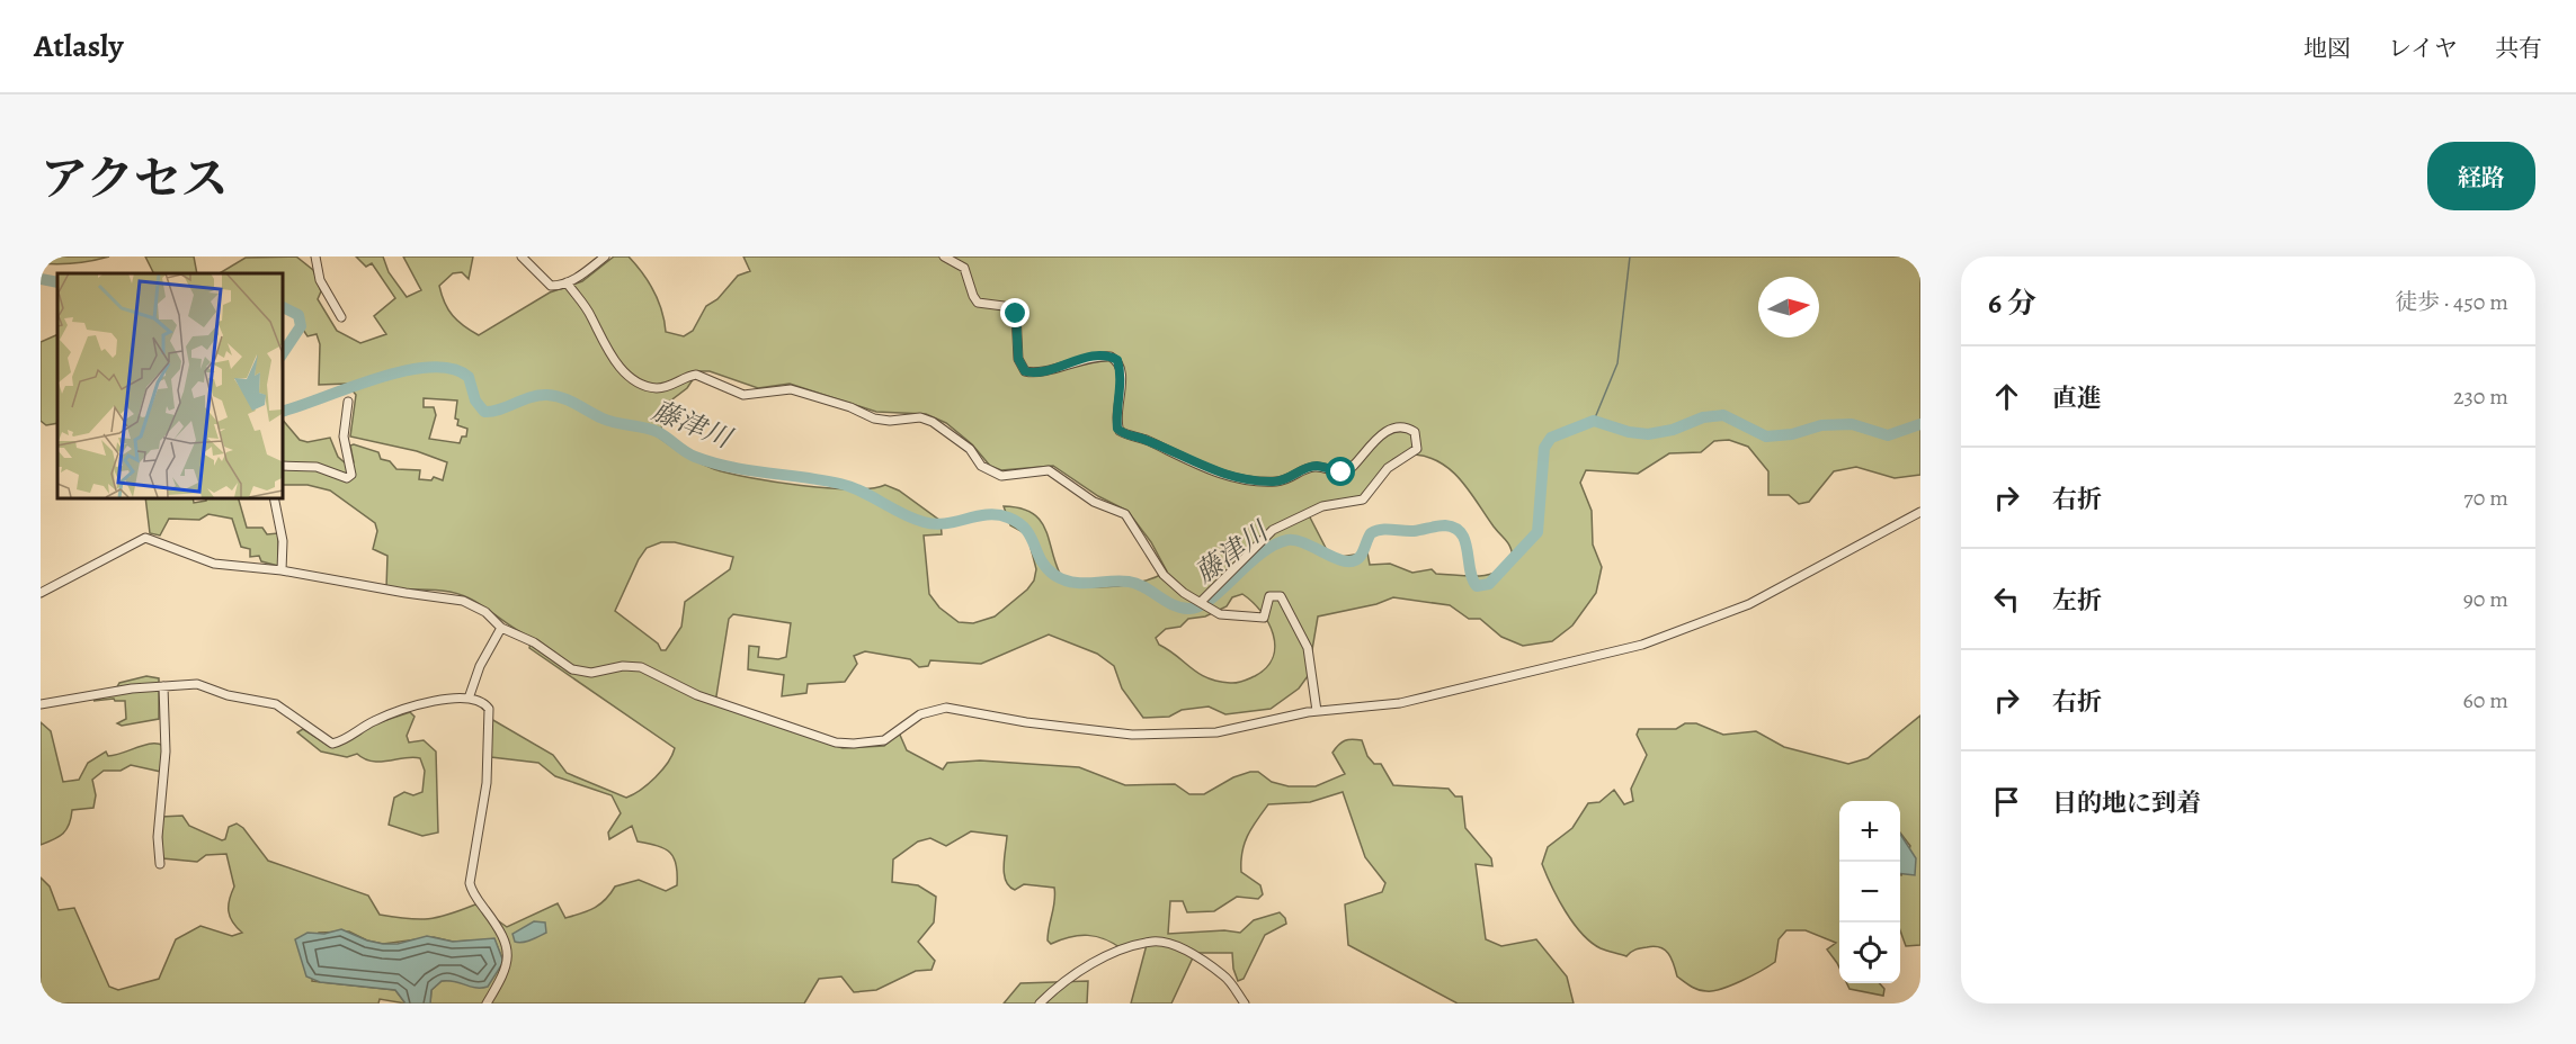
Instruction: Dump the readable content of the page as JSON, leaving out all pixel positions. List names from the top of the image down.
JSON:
{
  "water": ["藤津川"],
  "north": "right",
  "page": {
    "header": "Atlasly",
    "nav": ["地図", "レイヤ", "共有"],
    "title": "アクセス",
    "buttons": "経路",
    "heading": ["6 分", "徒歩 · 450 m"],
    "list": [
      ["直進", "230 m"],
      ["右折", "70 m"],
      ["左折", "90 m"],
      ["右折", "60 m"],
      "目的地に到着"
    ],
    "map_buttons": ["+", "−"]
  }
}
